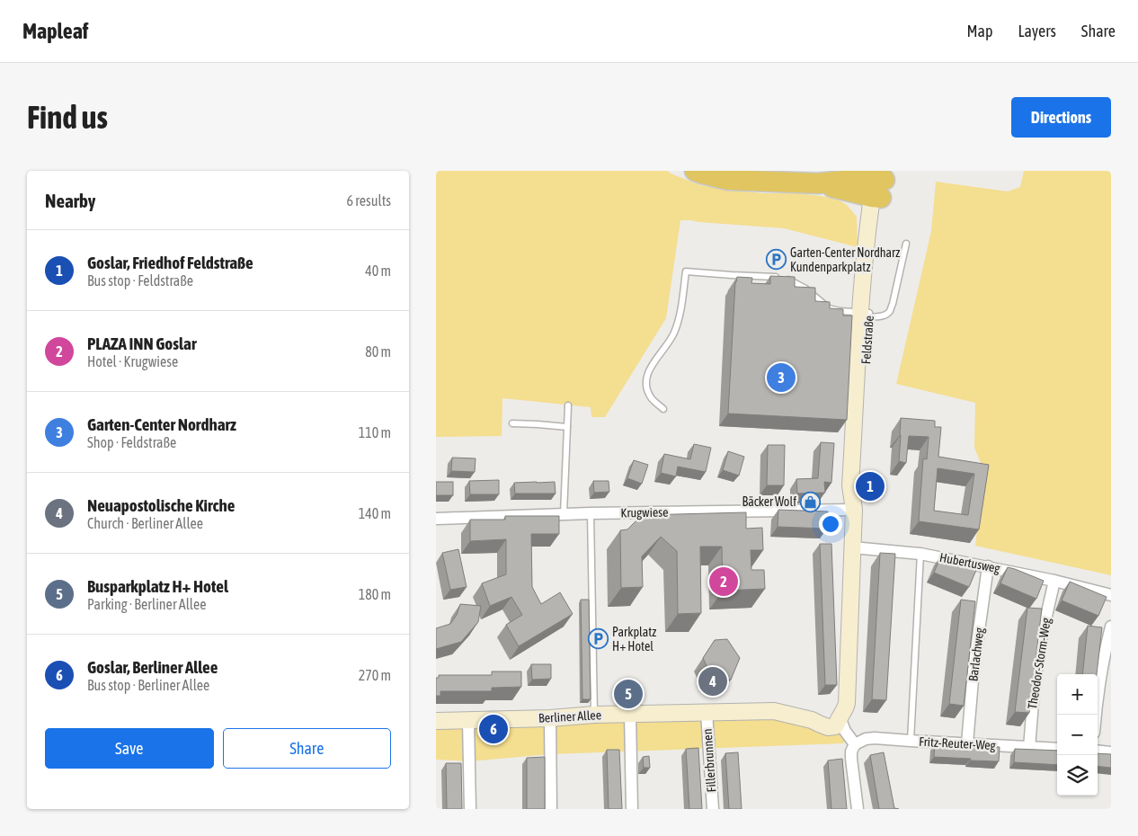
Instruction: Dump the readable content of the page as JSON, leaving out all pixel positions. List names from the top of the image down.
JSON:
{
  "streets": {
    "street": [
      "Feldstraße",
      "Krugwiese",
      "Hubertusweg",
      "Barlachweg",
      "Theodor-Storm-Weg",
      "Berliner Allee",
      "Fritz-Reuter-Weg",
      "Fillerbrunnen"
    ]
  },
  "crossings": [
    ["Feldstraße", "Krugwiese"],
    ["Feldstraße", "Hubertusweg"],
    ["Feldstraße", "Berliner Allee"],
    ["Hubertusweg", "Barlachweg"],
    ["Hubertusweg", "Theodor-Storm-Weg"],
    ["Barlachweg", "Fritz-Reuter-Weg"],
    ["Theodor-Storm-Weg", "Fritz-Reuter-Weg"],
    ["Berliner Allee", "Fillerbrunnen"]
  ],
  "places": {
    "parking": ["Garten-Center Nordharz Kundenparkplatz", "Parkplatz H+ Hotel"],
    "shop": ["Bäcker Wolf"]
  },
  "page": {
    "header": "Mapleaf",
    "nav": ["Map", "Layers", "Share"],
    "buttons": [
      "Directions",
      ["Save", "Share"]
    ],
    "title": "Find us",
    "heading": ["Nearby", "6 results"],
    "list": [
      {
        "mark": "1",
        "name": "Goslar, Friedhof Feldstraße",
        "note": "Bus stop · Feldstraße",
        "value": "40 m"
      },
      {
        "mark": "2",
        "name": "PLAZA INN Goslar",
        "note": "Hotel · Krugwiese",
        "value": "80 m"
      },
      {
        "mark": "3",
        "name": "Garten-Center Nordharz",
        "note": "Shop · Feldstraße",
        "value": "110 m"
      },
      {
        "mark": "4",
        "name": "Neuapostolische Kirche",
        "note": "Church · Berliner Allee",
        "value": "140 m"
      },
      {
        "mark": "5",
        "name": "Busparkplatz H+ Hotel",
        "note": "Parking · Berliner Allee",
        "value": "180 m"
      },
      {
        "mark": "6",
        "name": "Goslar, Berliner Allee",
        "note": "Bus stop · Berliner Allee",
        "value": "270 m"
      }
    ],
    "pins": [
      "3",
      "1",
      "2",
      "4",
      "5",
      "6"
    ],
    "map_buttons": ["+", "−"]
  }
}
